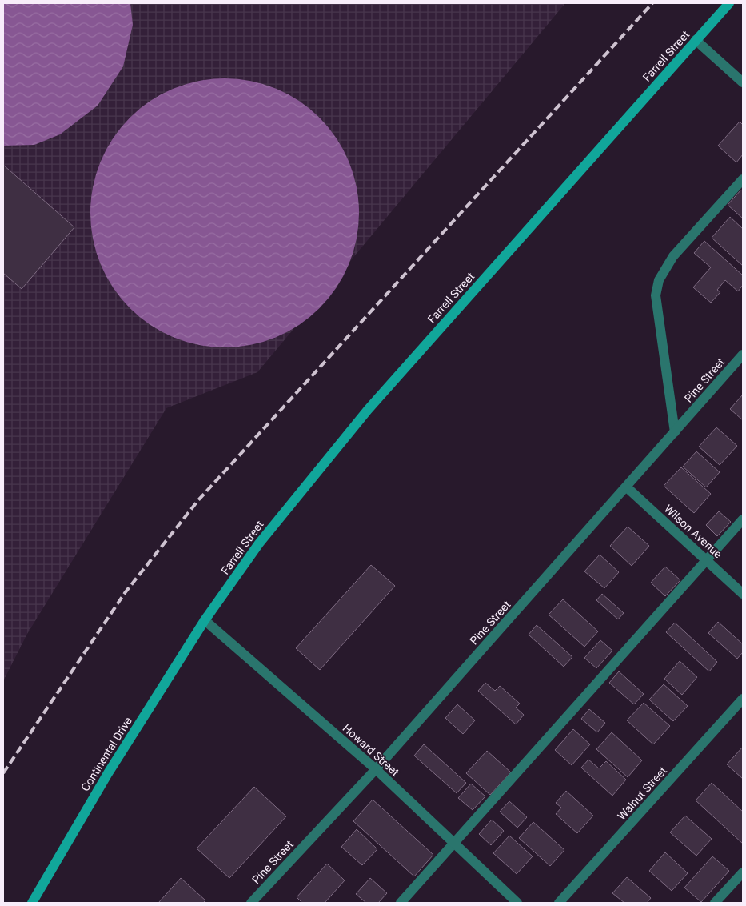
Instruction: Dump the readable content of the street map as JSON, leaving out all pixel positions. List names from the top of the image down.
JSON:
{
  "streets": {
    "main road": ["Farrell Street", "Continental Drive"],
    "street": [
      "Pine Street",
      "Wilson Avenue",
      "Howard Street",
      "Walnut Street"
    ]
  },
  "crossings": [
    ["Farrell Street", "Howard Street"],
    ["Farrell Street", "Continental Drive"],
    ["Pine Street", "Wilson Avenue"],
    ["Pine Street", "Howard Street"],
    ["Howard Street", "Continental Drive"]
  ]
}
